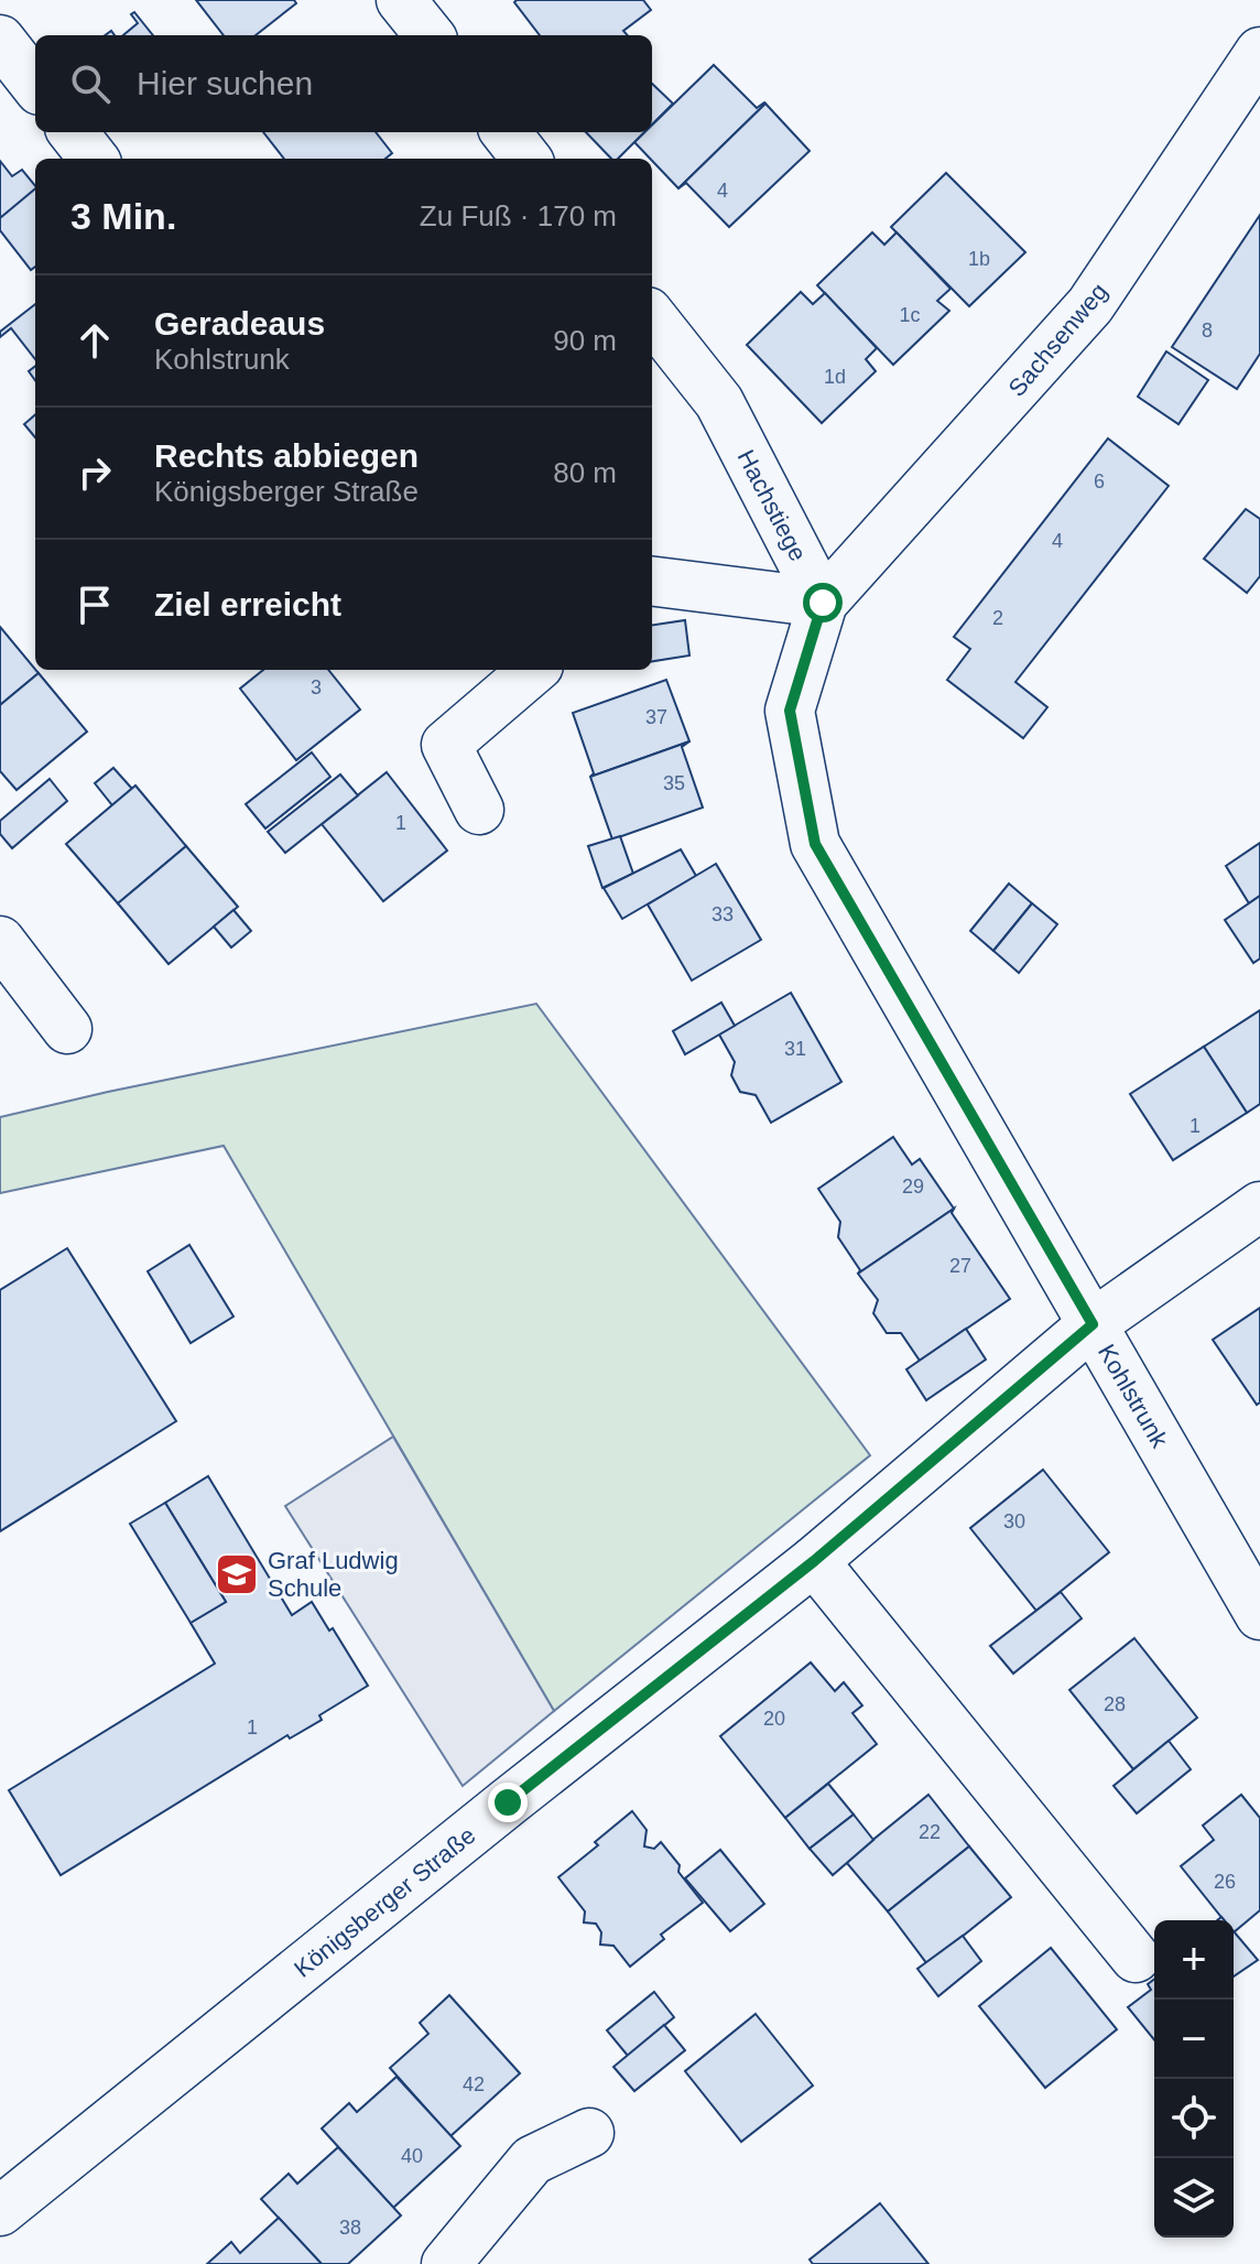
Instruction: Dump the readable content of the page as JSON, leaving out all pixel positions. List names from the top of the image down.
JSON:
{
  "streets": {
    "street": [
      "Sachsenweg",
      "Hachstiege",
      "Kohlstrunk",
      "Königsberger Straße"
    ]
  },
  "crossings": [
    ["Sachsenweg", "Hachstiege"],
    ["Sachsenweg", "Kohlstrunk"],
    ["Hachstiege", "Kohlstrunk"],
    ["Kohlstrunk", "Königsberger Straße"]
  ],
  "places": {
    "school or university": ["Graf Ludwig Schule"]
  },
  "house_numbers": [
    "4",
    "1b",
    "1c",
    "8",
    "1d",
    "6",
    "4",
    "2",
    "3",
    "37",
    "35",
    "1",
    "33",
    "31",
    "1",
    "29",
    "27",
    "30",
    "28",
    "20",
    "1",
    "22",
    "26",
    "42",
    "40",
    "38"
  ],
  "page": {
    "search": "Hier suchen",
    "heading": ["3 Min.", "Zu Fuß · 170 m"],
    "list": [
      ["Geradeaus", "Kohlstrunk", "90 m"],
      ["Rechts abbiegen", "Königsberger Straße", "80 m"],
      "Ziel erreicht"
    ],
    "map_buttons": ["+", "−"]
  }
}
